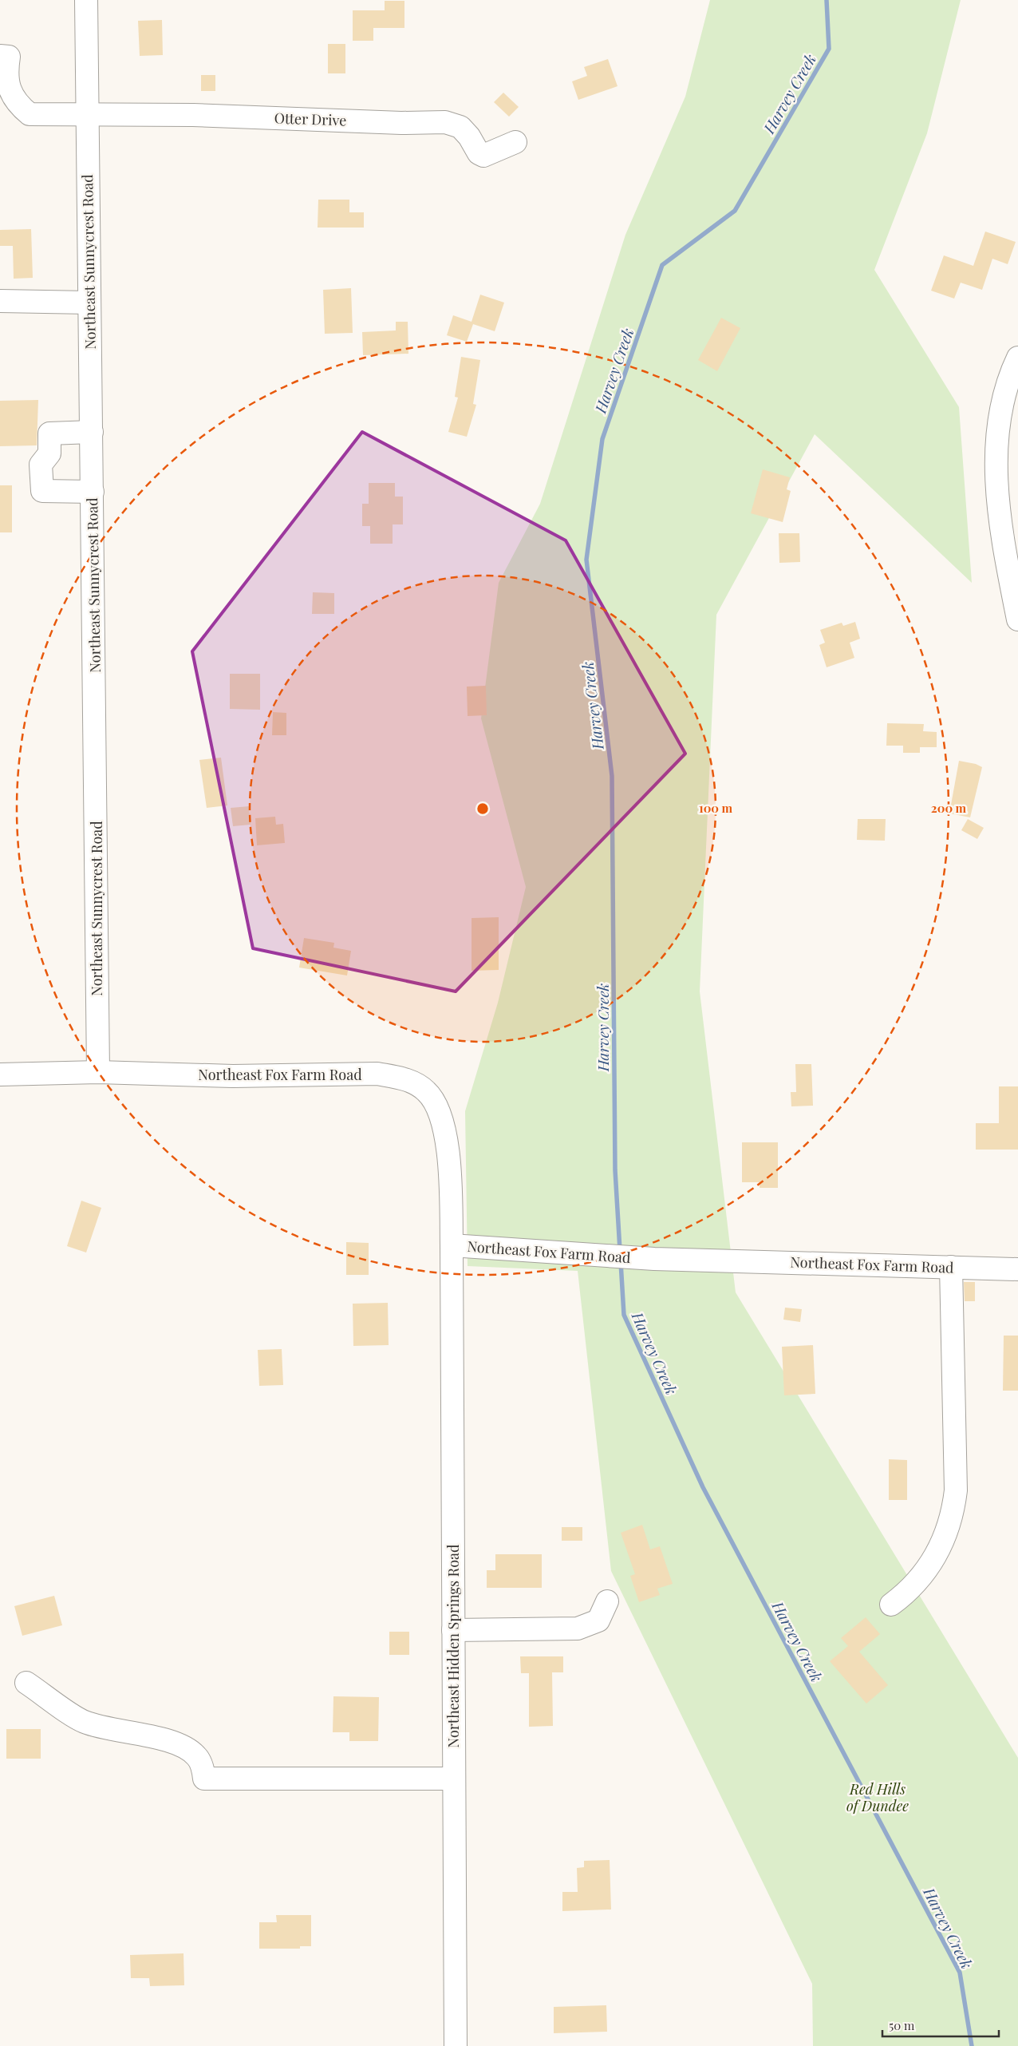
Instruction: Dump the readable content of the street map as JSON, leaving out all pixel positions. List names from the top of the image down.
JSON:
{
  "streets": {
    "street": [
      "Otter Drive",
      "Northeast Sunnycrest Road",
      "Northeast Fox Farm Road",
      "Northeast Hidden Springs Road"
    ]
  },
  "crossings": [
    ["Otter Drive", "Northeast Sunnycrest Road"],
    ["Northeast Sunnycrest Road", "Northeast Fox Farm Road"],
    ["Northeast Fox Farm Road", "Northeast Hidden Springs Road"]
  ],
  "water": ["Harvey Creek"],
  "parks": ["Red Hills of Dundee"],
  "scale_bar": "50 m",
  "rings": ["100 m", "200 m"]
}
